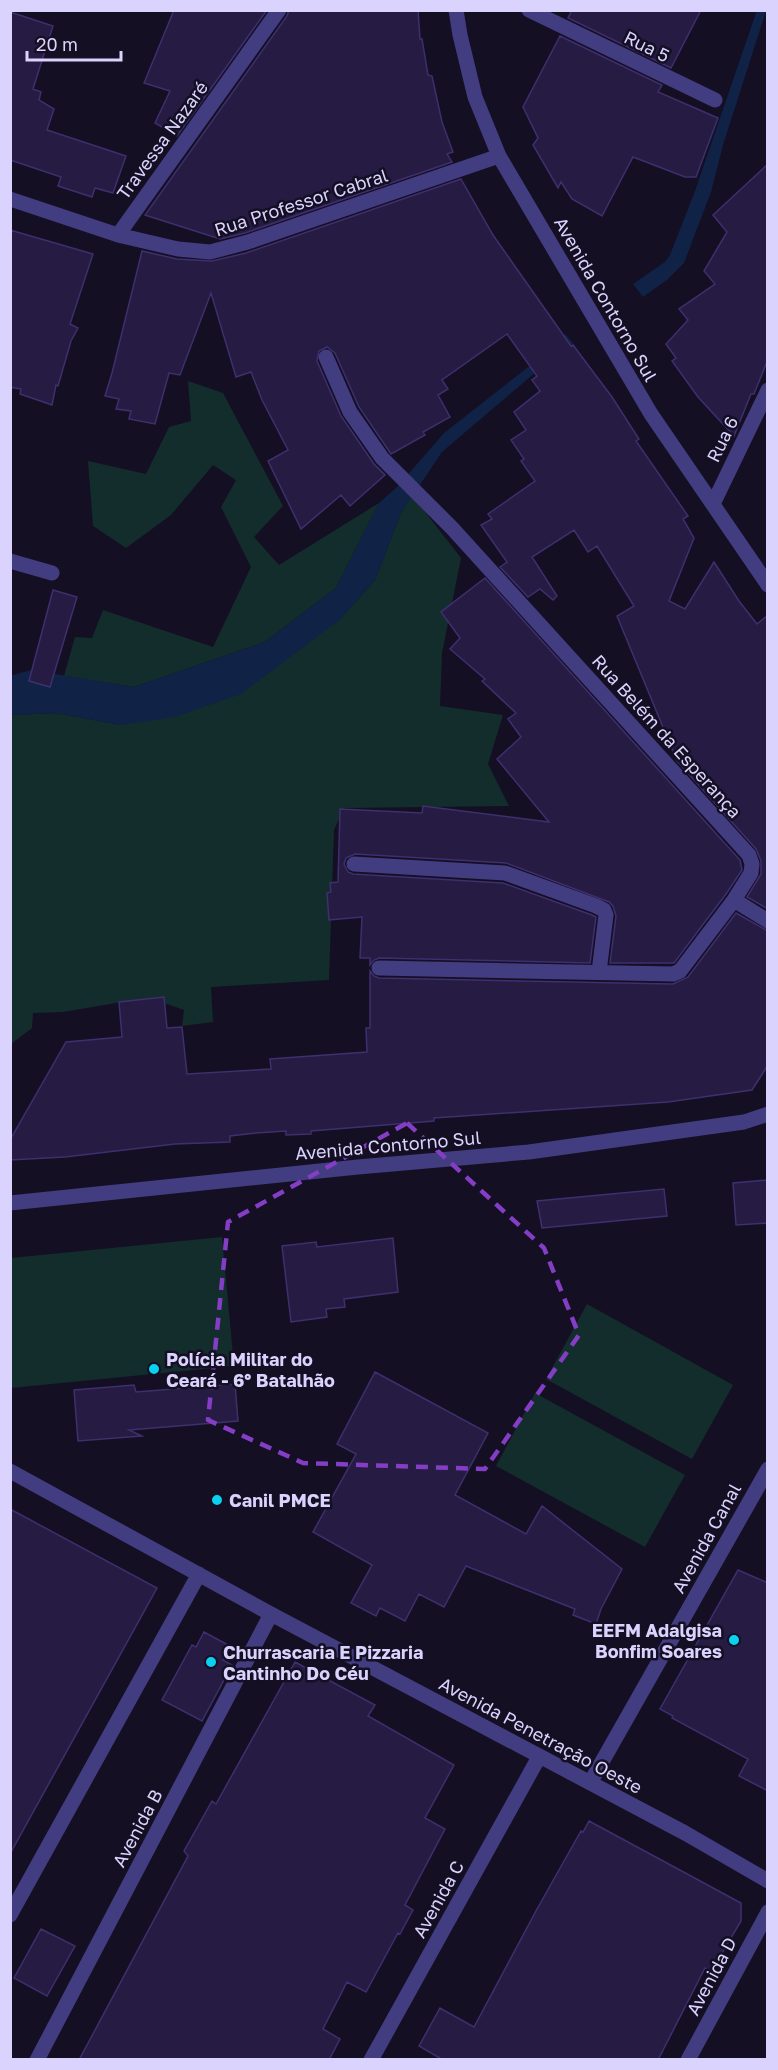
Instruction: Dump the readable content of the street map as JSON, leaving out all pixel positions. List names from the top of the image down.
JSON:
{
  "streets": {
    "street": [
      "Rua 5",
      "Travessa Nazaré",
      "Rua Professor Cabral",
      "Avenida Contorno Sul",
      "Rua 6",
      "Rua Belém da Esperança",
      "Avenida Canal",
      "Avenida Penetração Oeste",
      "Avenida B",
      "Avenida C",
      "Avenida D"
    ]
  },
  "crossings": [
    ["Travessa Nazaré", "Rua Professor Cabral"],
    ["Rua Professor Cabral", "Avenida Contorno Sul"],
    ["Avenida Contorno Sul", "Rua 6"],
    ["Avenida Canal", "Avenida Penetração Oeste"],
    ["Avenida Penetração Oeste", "Avenida B"],
    ["Avenida Penetração Oeste", "Avenida C"]
  ],
  "places": [
    "Polícia Militar do Ceará - 6° Batalhão",
    "Canil PMCE",
    "EEFM Adalgisa Bonfim Soares",
    "Churrascaria E Pizzaria Cantinho Do Céu"
  ],
  "scale_bar": "20 m"
}
